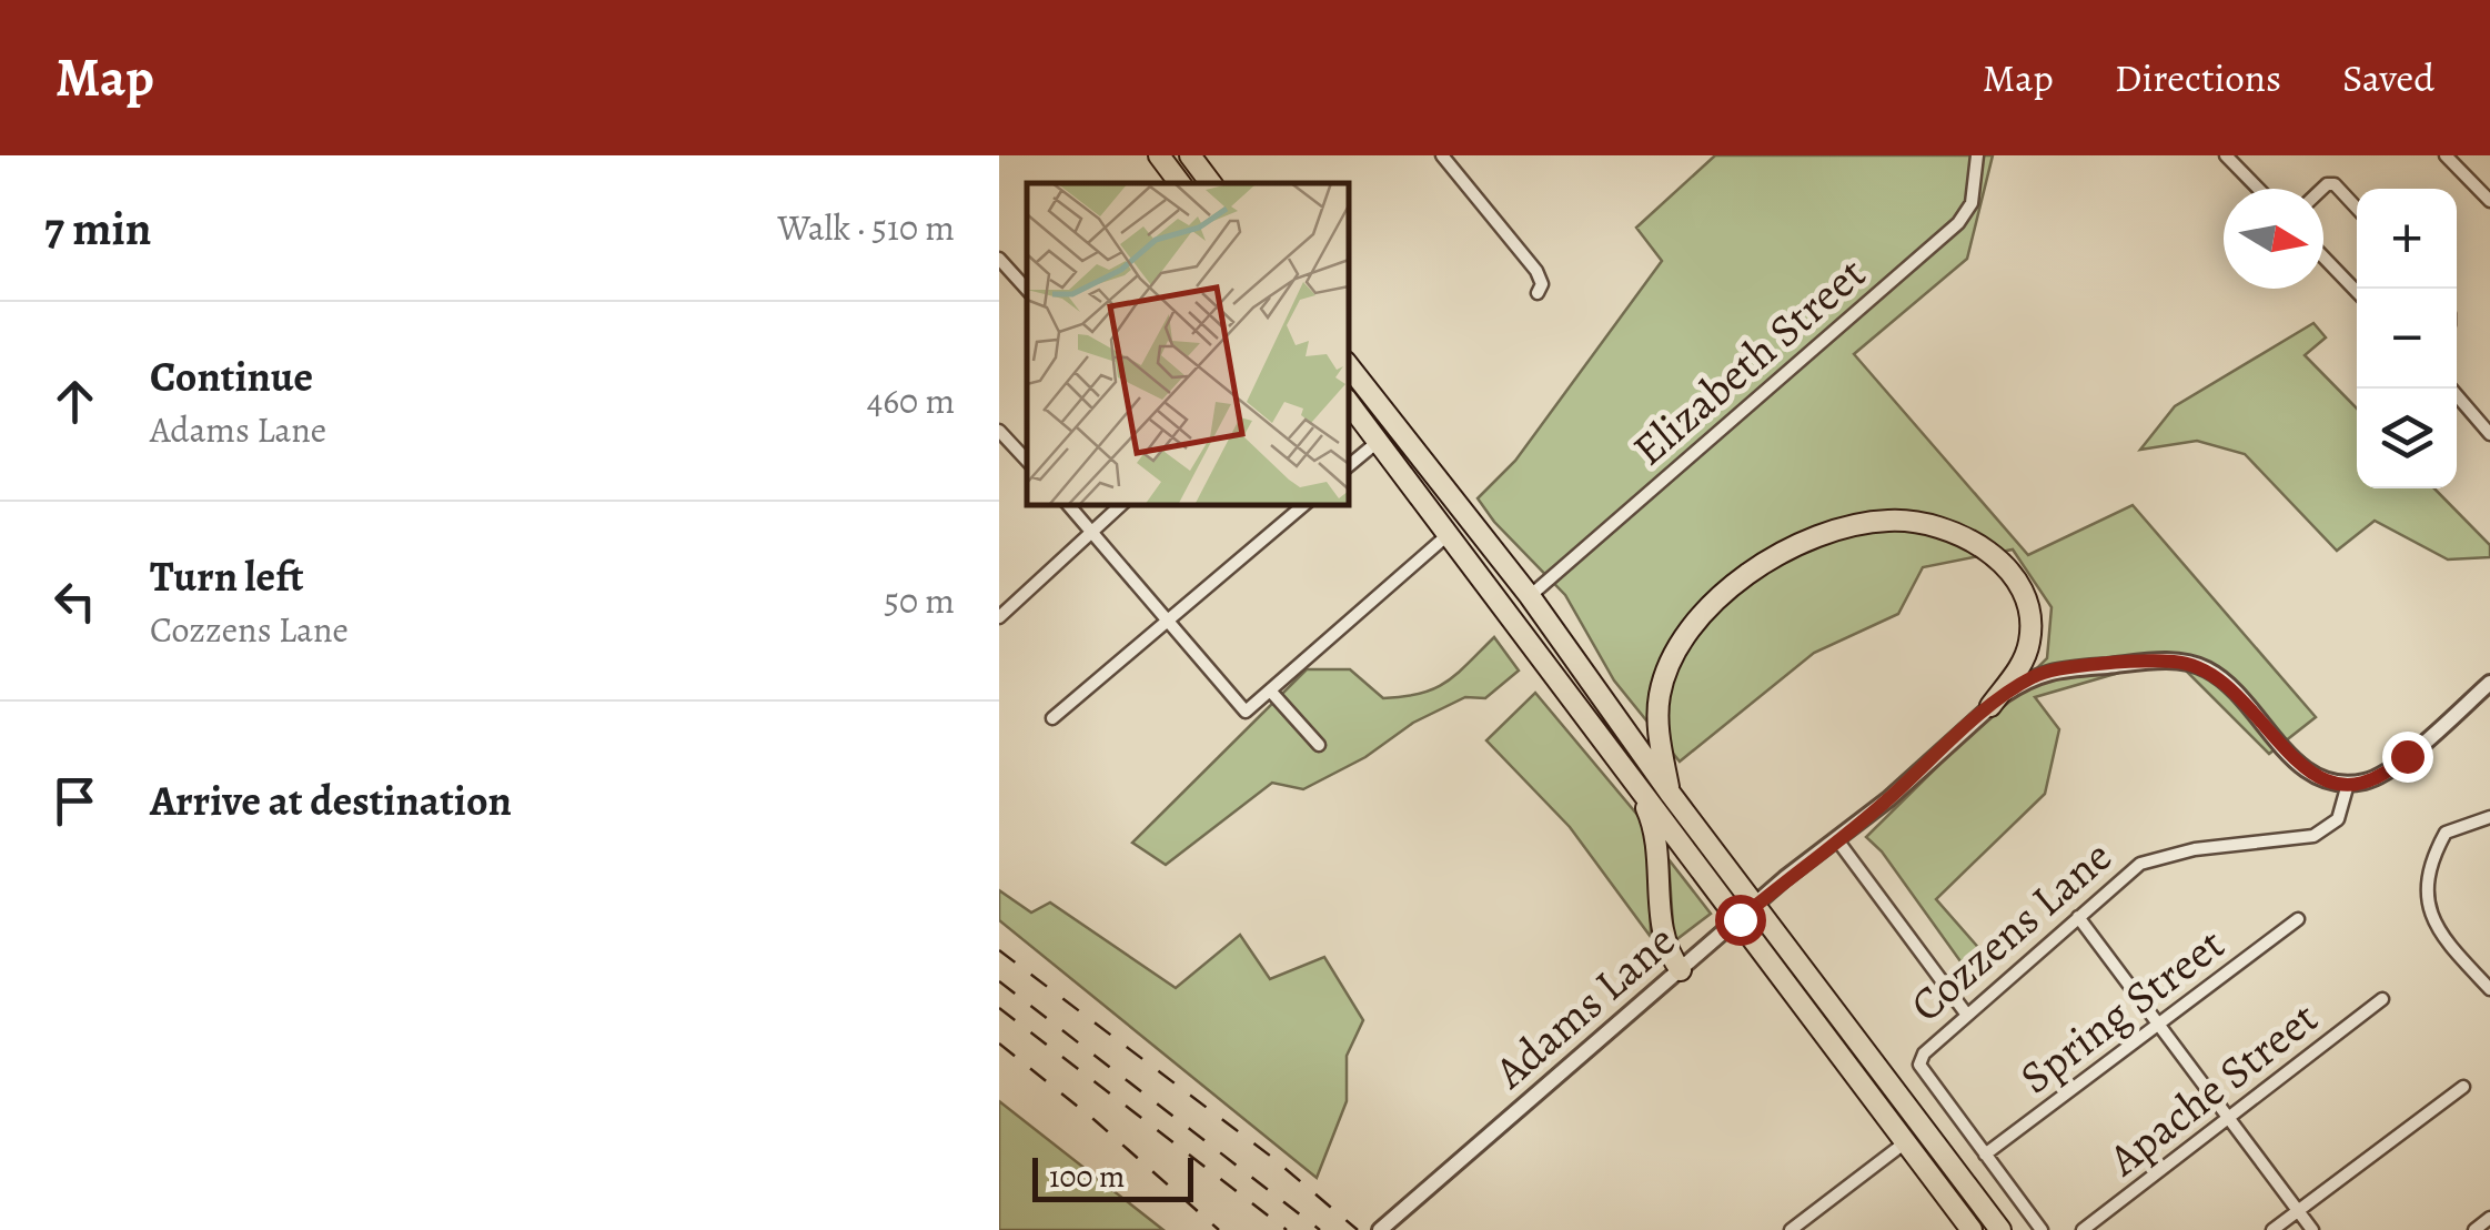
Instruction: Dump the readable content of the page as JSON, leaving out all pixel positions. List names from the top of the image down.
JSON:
{
  "streets": {
    "street": [
      "Elizabeth Street",
      "Cozzens Lane",
      "Adams Lane",
      "Spring Street",
      "Apache Street"
    ]
  },
  "crossings": [
    ["Cozzens Lane", "Adams Lane"],
    ["Cozzens Lane", "Spring Street"]
  ],
  "scale_bar": "100 m",
  "north": "right",
  "page": {
    "header": "Map",
    "nav": ["Map", "Directions", "Saved"],
    "heading": ["7 min", "Walk · 510 m"],
    "map_buttons": ["+", "−"],
    "list": [
      ["Continue", "Adams Lane", "460 m"],
      ["Turn left", "Cozzens Lane", "50 m"],
      "Arrive at destination"
    ],
    "scale": "100 m"
  }
}
